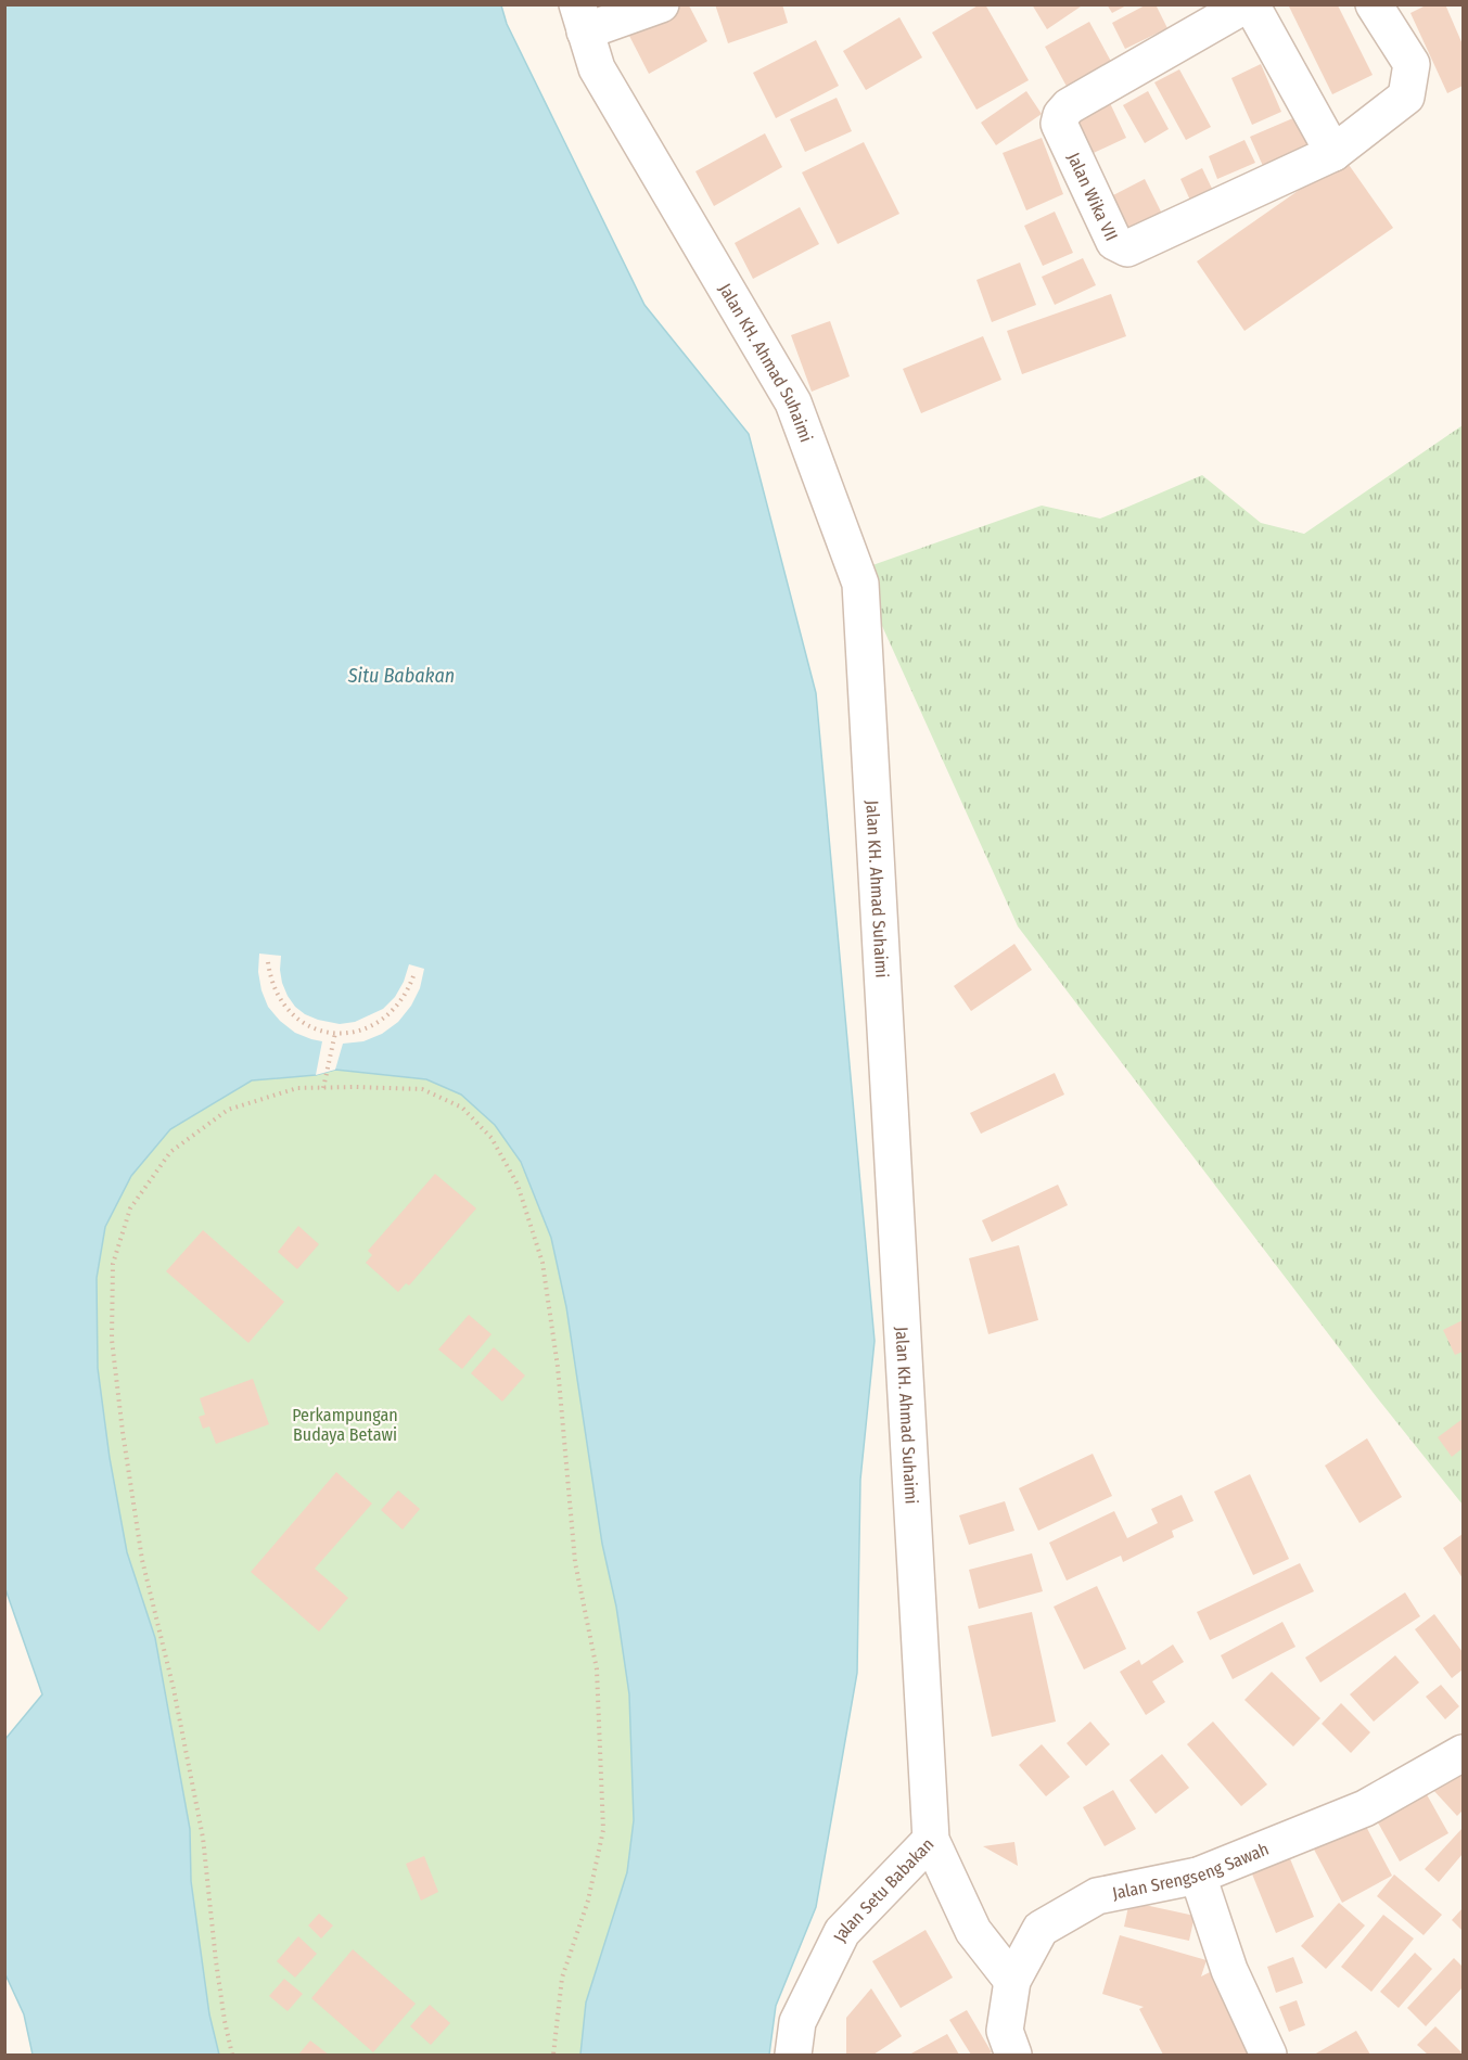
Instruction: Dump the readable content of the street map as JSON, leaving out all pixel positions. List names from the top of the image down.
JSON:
{
  "streets": {
    "street": [
      "Jalan Wika VII",
      "Jalan KH. Ahmad Suhaimi",
      "Jalan Srengseng Sawah",
      "Jalan Setu Babakan"
    ]
  },
  "crossings": [
    ["Jalan KH. Ahmad Suhaimi", "Jalan Setu Babakan"],
    ["Jalan Srengseng Sawah", "Jalan Setu Babakan"]
  ],
  "water": ["Situ Babakan"],
  "parks": ["Perkampungan Budaya Betawi"]
}
